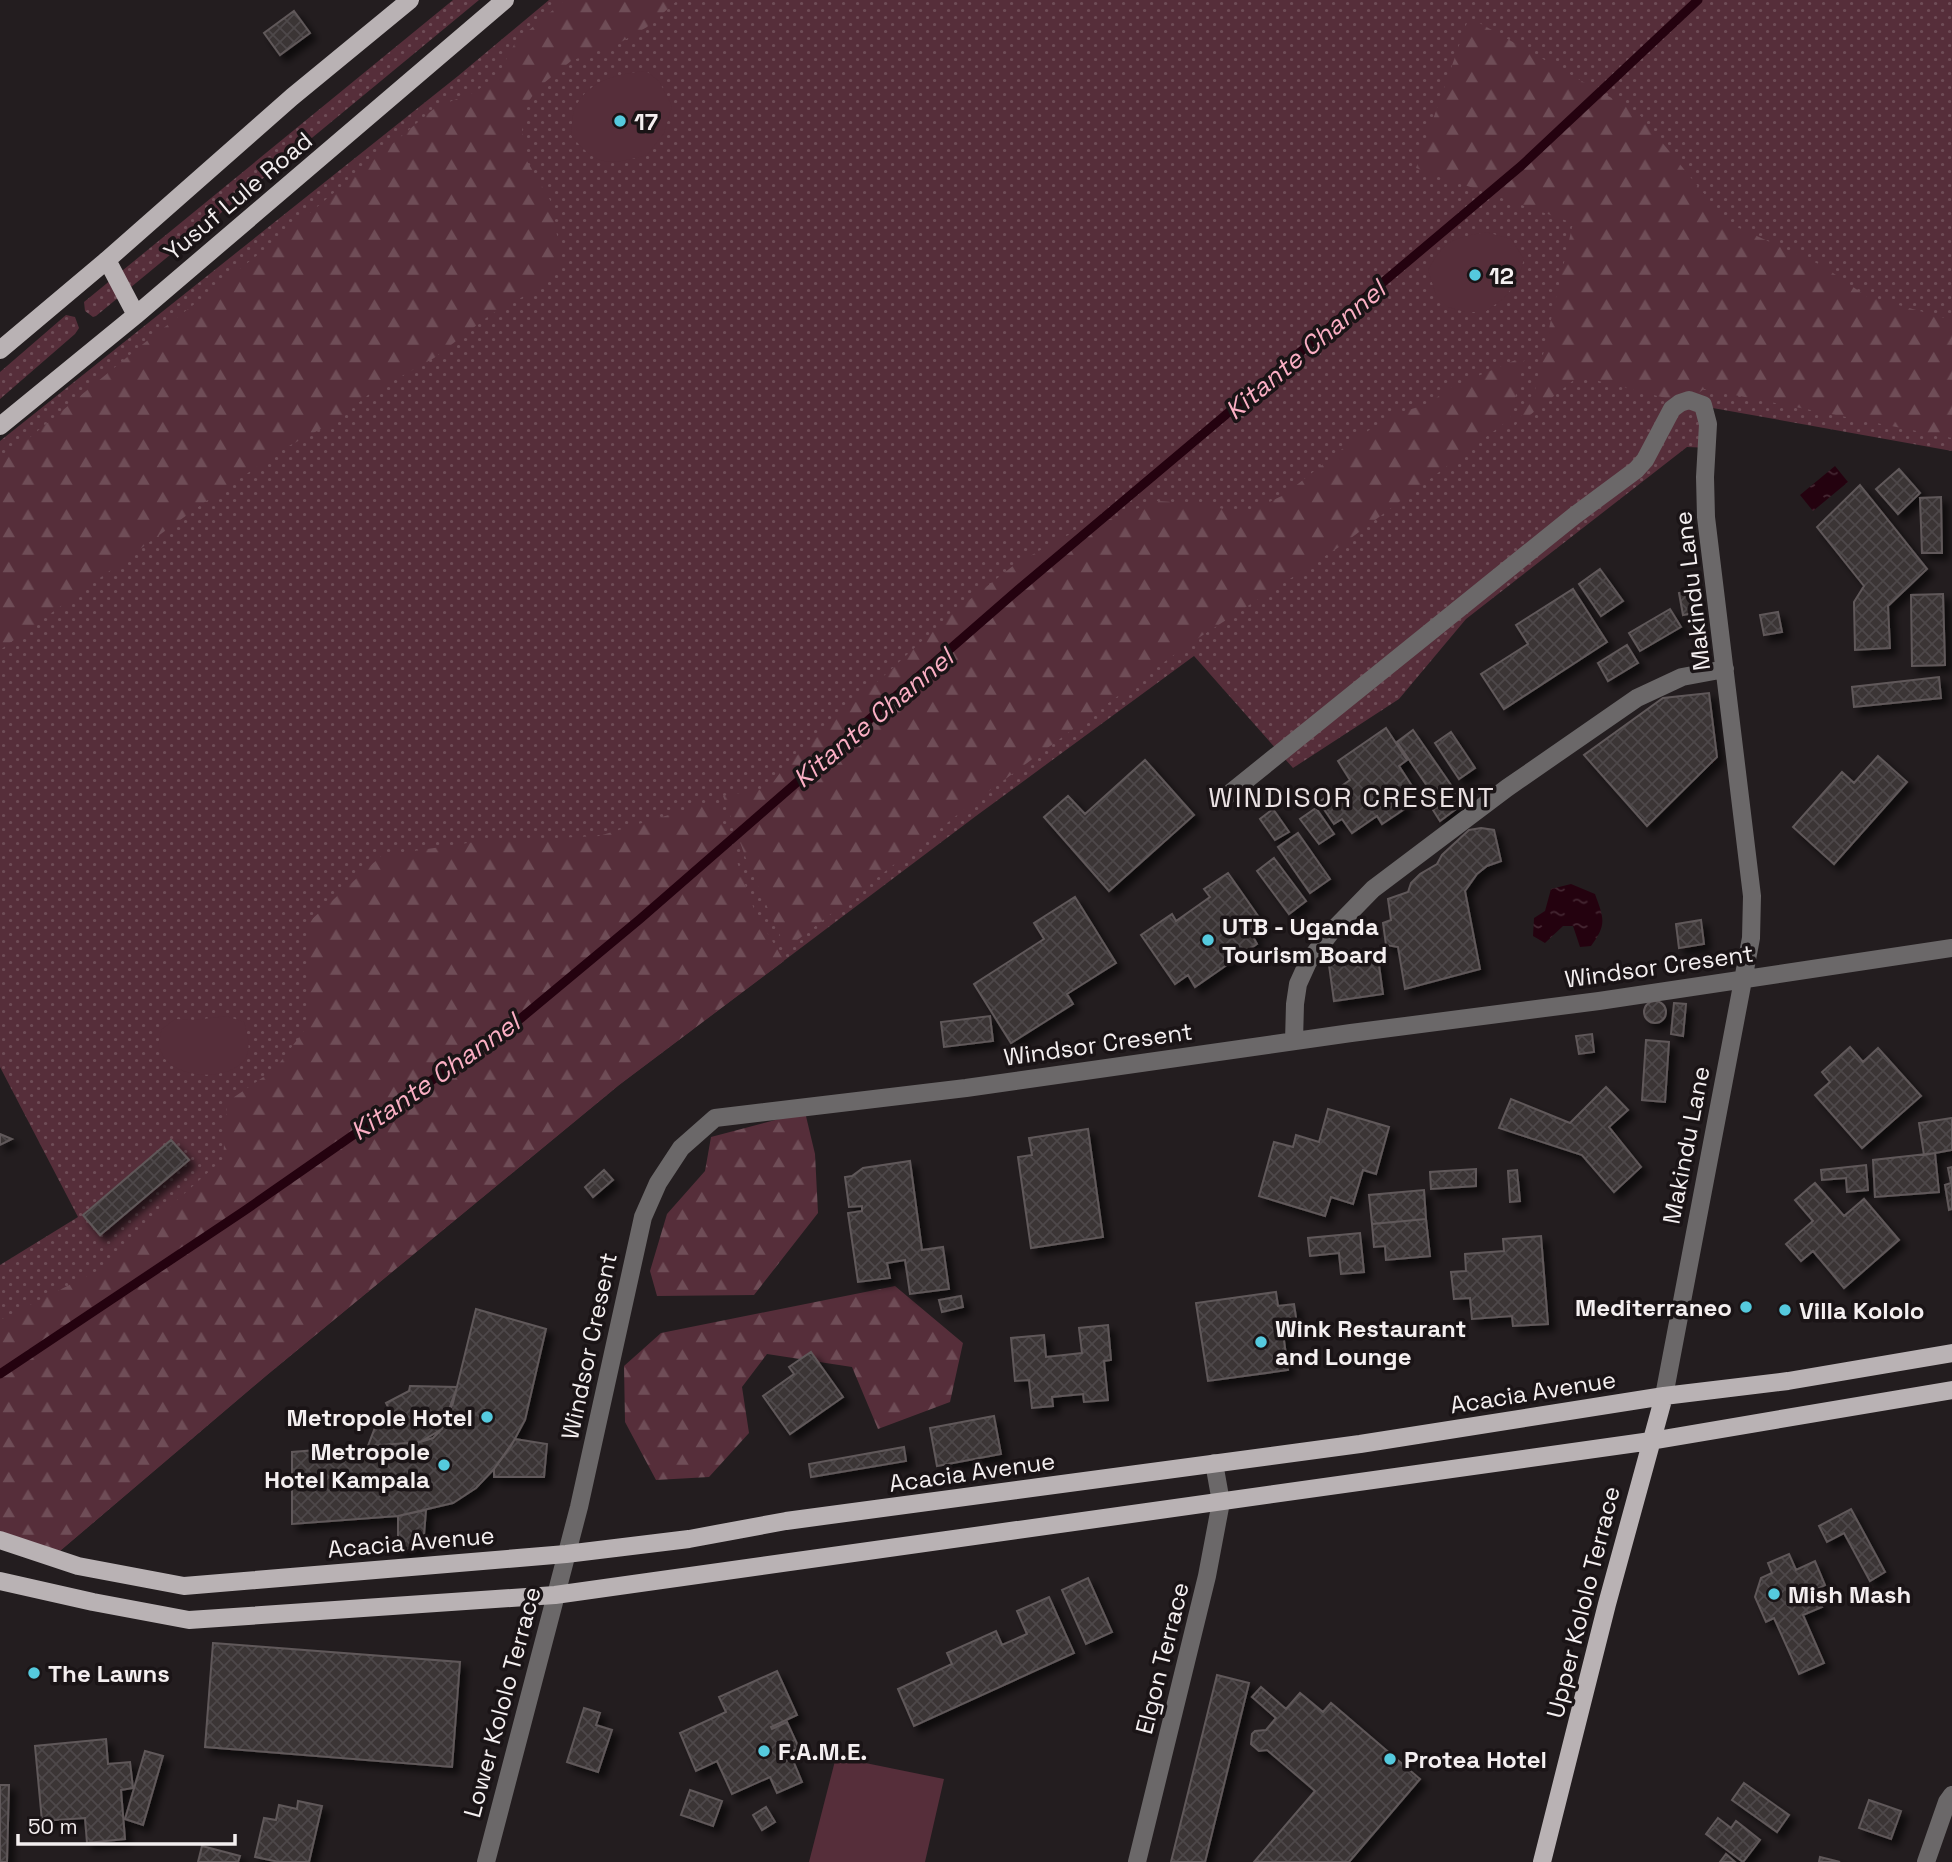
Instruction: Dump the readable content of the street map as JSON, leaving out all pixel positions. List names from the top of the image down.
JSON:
{
  "streets": {
    "main road": ["Yusuf Lule Road", "Acacia Avenue", "Upper Kololo Terrace"],
    "street": [
      "Makindu Lane",
      "Windsor Cresent",
      "Elgon Terrace",
      "Lower Kololo Terrace"
    ]
  },
  "crossings": [
    ["Makindu Lane", "Windsor Cresent"],
    ["Makindu Lane", "Acacia Avenue"],
    ["Makindu Lane", "Upper Kololo Terrace"],
    ["Windsor Cresent", "Acacia Avenue"],
    ["Windsor Cresent", "Lower Kololo Terrace"],
    ["Acacia Avenue", "Upper Kololo Terrace"],
    ["Acacia Avenue", "Elgon Terrace"],
    ["Acacia Avenue", "Lower Kololo Terrace"]
  ],
  "districts": ["WINDISOR CRESENT"],
  "water": ["Kitante Channel"],
  "places": [
    "17",
    "12",
    "UTB - Uganda Tourism Board",
    "Mediterraneo",
    "Villa Kololo",
    "Wink Restaurant and Lounge",
    "Metropole Hotel",
    "Metropole Hotel Kampala",
    "Mish Mash",
    "The Lawns",
    "F.A.M.E.",
    "Protea Hotel"
  ],
  "scale_bar": "50 m"
}
